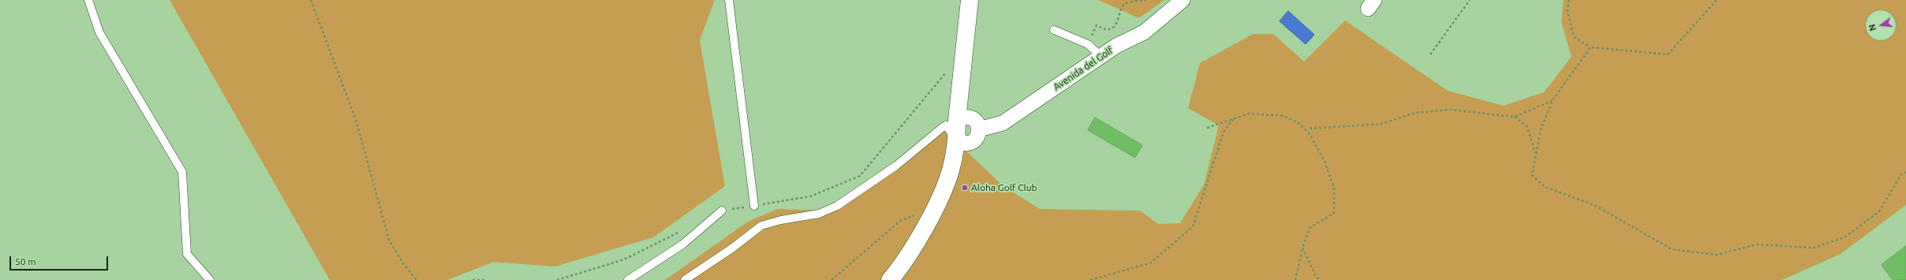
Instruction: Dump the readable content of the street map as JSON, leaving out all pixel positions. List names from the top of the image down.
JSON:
{
  "streets": {
    "street": ["Avenida del Golf"]
  },
  "places": ["Aloha Golf Club"],
  "scale_bar": "50 m",
  "north": "left"
}
